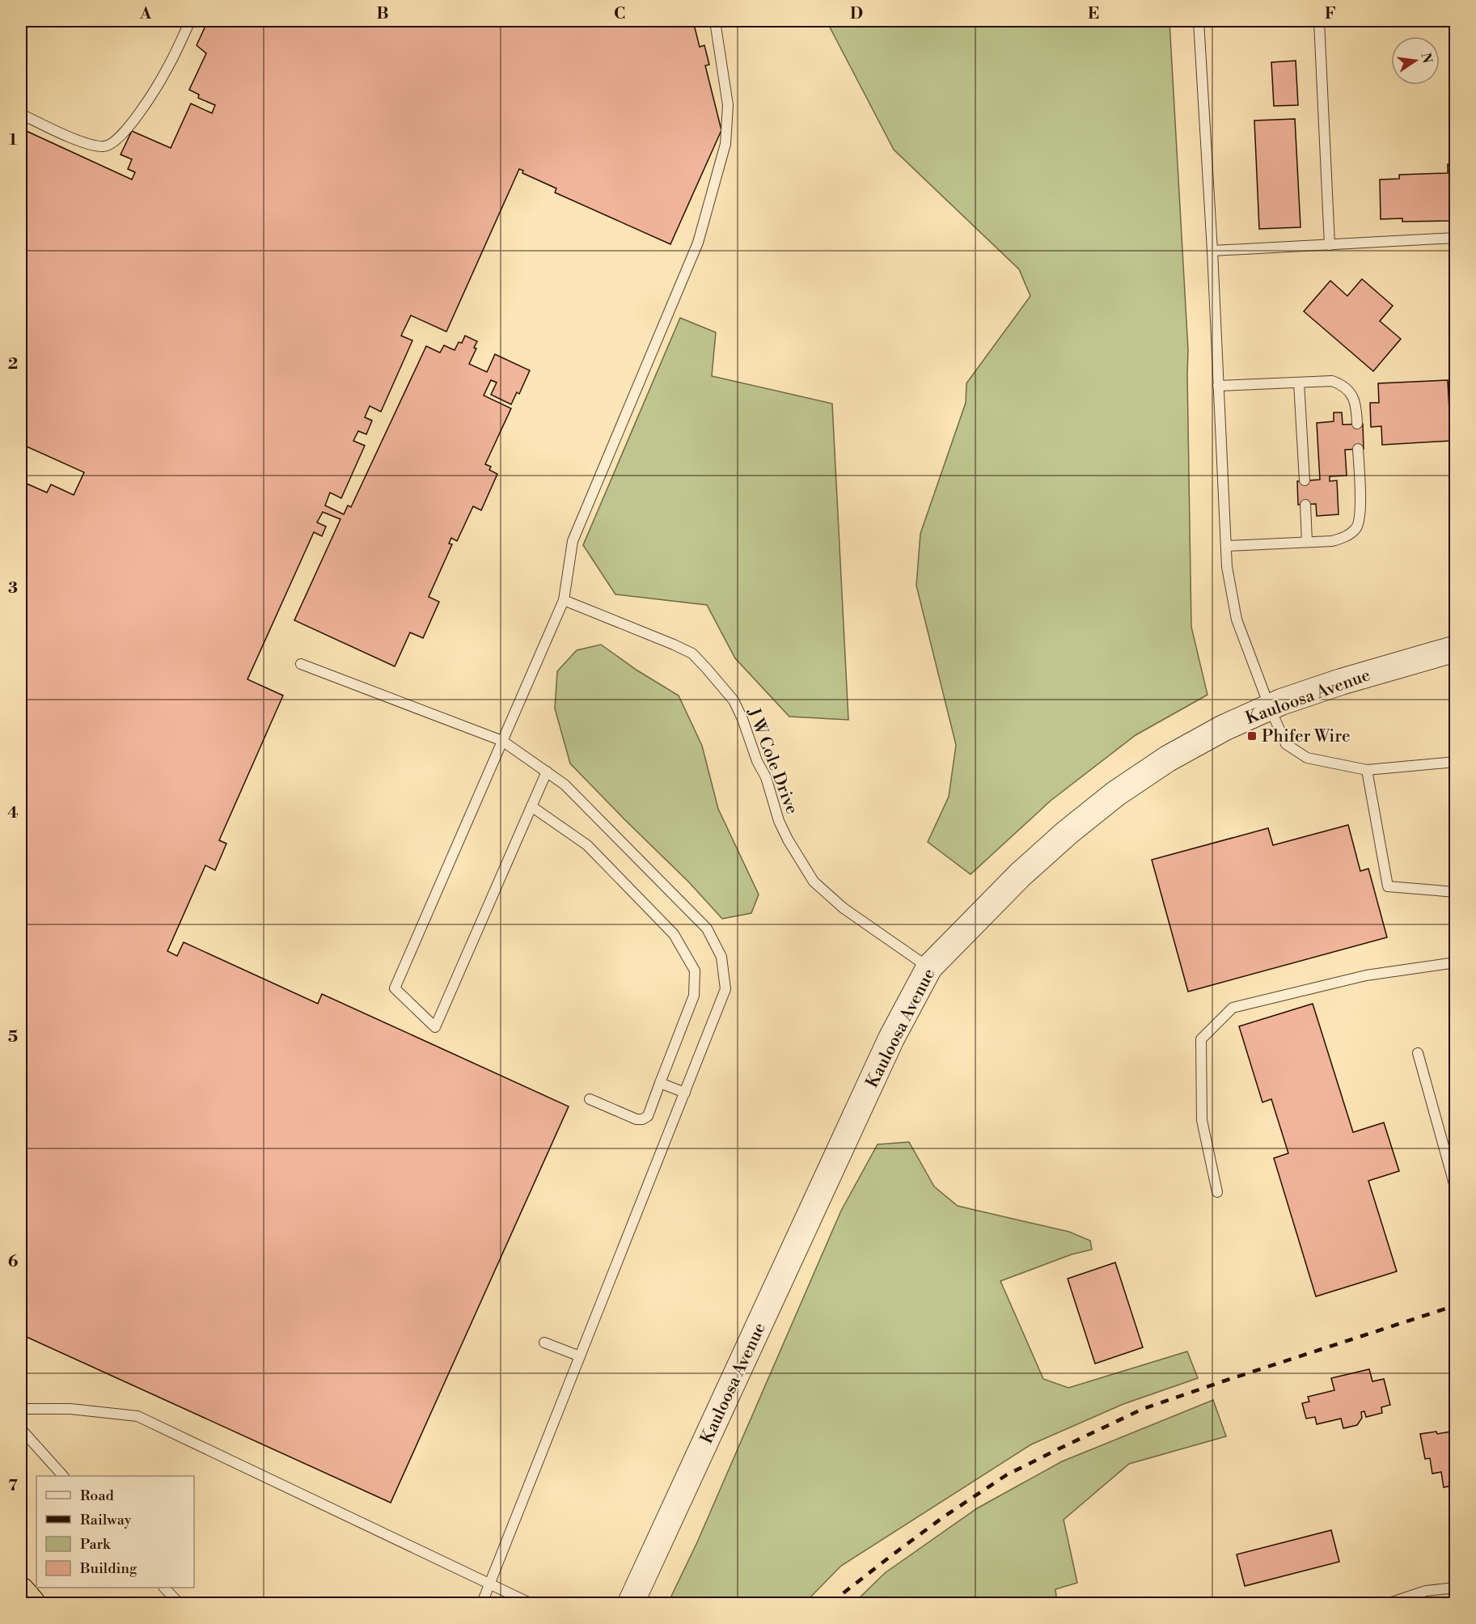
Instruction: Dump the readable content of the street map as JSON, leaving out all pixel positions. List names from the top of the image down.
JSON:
{
  "streets": {
    "street": ["Kauloosa Avenue"],
    "lane": ["J W Cole Drive"]
  },
  "crossings": [
    ["Kauloosa Avenue", "J W Cole Drive"]
  ],
  "places": {
    "transit": ["Phifer Wire"]
  },
  "legend": [
    "Road",
    "Railway",
    "Park",
    "Building"
  ],
  "north": "right",
  "grid": {
    "columns": [
      "A",
      "B",
      "C",
      "D",
      "E",
      "F"
    ],
    "rows": [
      "1",
      "2",
      "3",
      "4",
      "5",
      "6",
      "7"
    ]
  }
}
